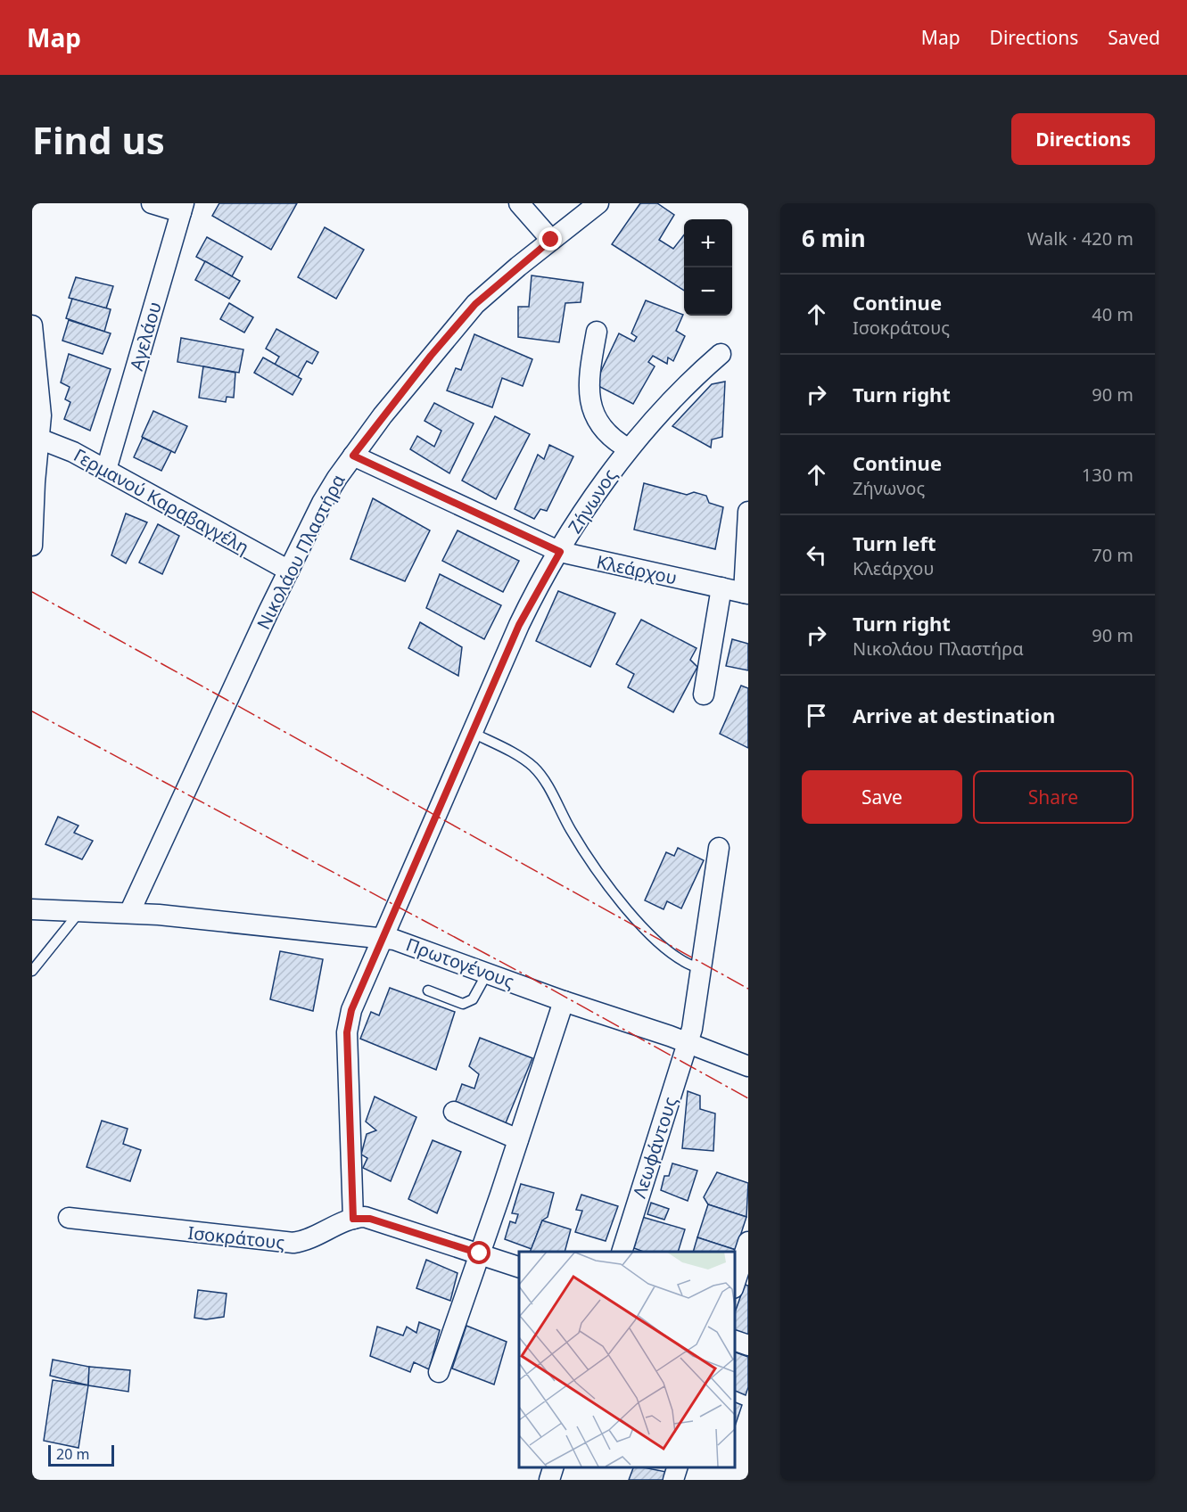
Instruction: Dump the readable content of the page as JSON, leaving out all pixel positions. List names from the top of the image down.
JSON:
{
  "streets": {
    "street": [
      "Αγελάου",
      "Γερμανού Καραβαγγέλη",
      "Ζήνωνος",
      "Νικολάου Πλαστήρα",
      "Κλεάρχου",
      "Πρωτογένους",
      "Λεωφάντους",
      "Ισοκράτους"
    ]
  },
  "crossings": [
    ["Αγελάου", "Γερμανού Καραβαγγέλη"],
    ["Γερμανού Καραβαγγέλη", "Νικολάου Πλαστήρα"],
    ["Ζήνωνος", "Κλεάρχου"],
    ["Ζήνωνος", "Πρωτογένους"],
    ["Ζήνωνος", "Ισοκράτους"],
    ["Νικολάου Πλαστήρα", "Κλεάρχου"],
    ["Νικολάου Πλαστήρα", "Πρωτογένους"],
    ["Πρωτογένους", "Λεωφάντους"]
  ],
  "scale_bar": "20 m",
  "page": {
    "header": "Map",
    "nav": ["Map", "Directions", "Saved"],
    "buttons": [
      "Directions",
      ["Save", "Share"]
    ],
    "title": "Find us",
    "heading": ["6 min", "Walk · 420 m"],
    "map_buttons": ["+", "−"],
    "list": [
      ["Continue", "Ισοκράτους", "40 m"],
      ["Turn right", "90 m"],
      ["Continue", "Ζήνωνος", "130 m"],
      ["Turn left", "Κλεάρχου", "70 m"],
      ["Turn right", "Νικολάου Πλαστήρα", "90 m"],
      "Arrive at destination"
    ],
    "scale": "20 m"
  }
}
